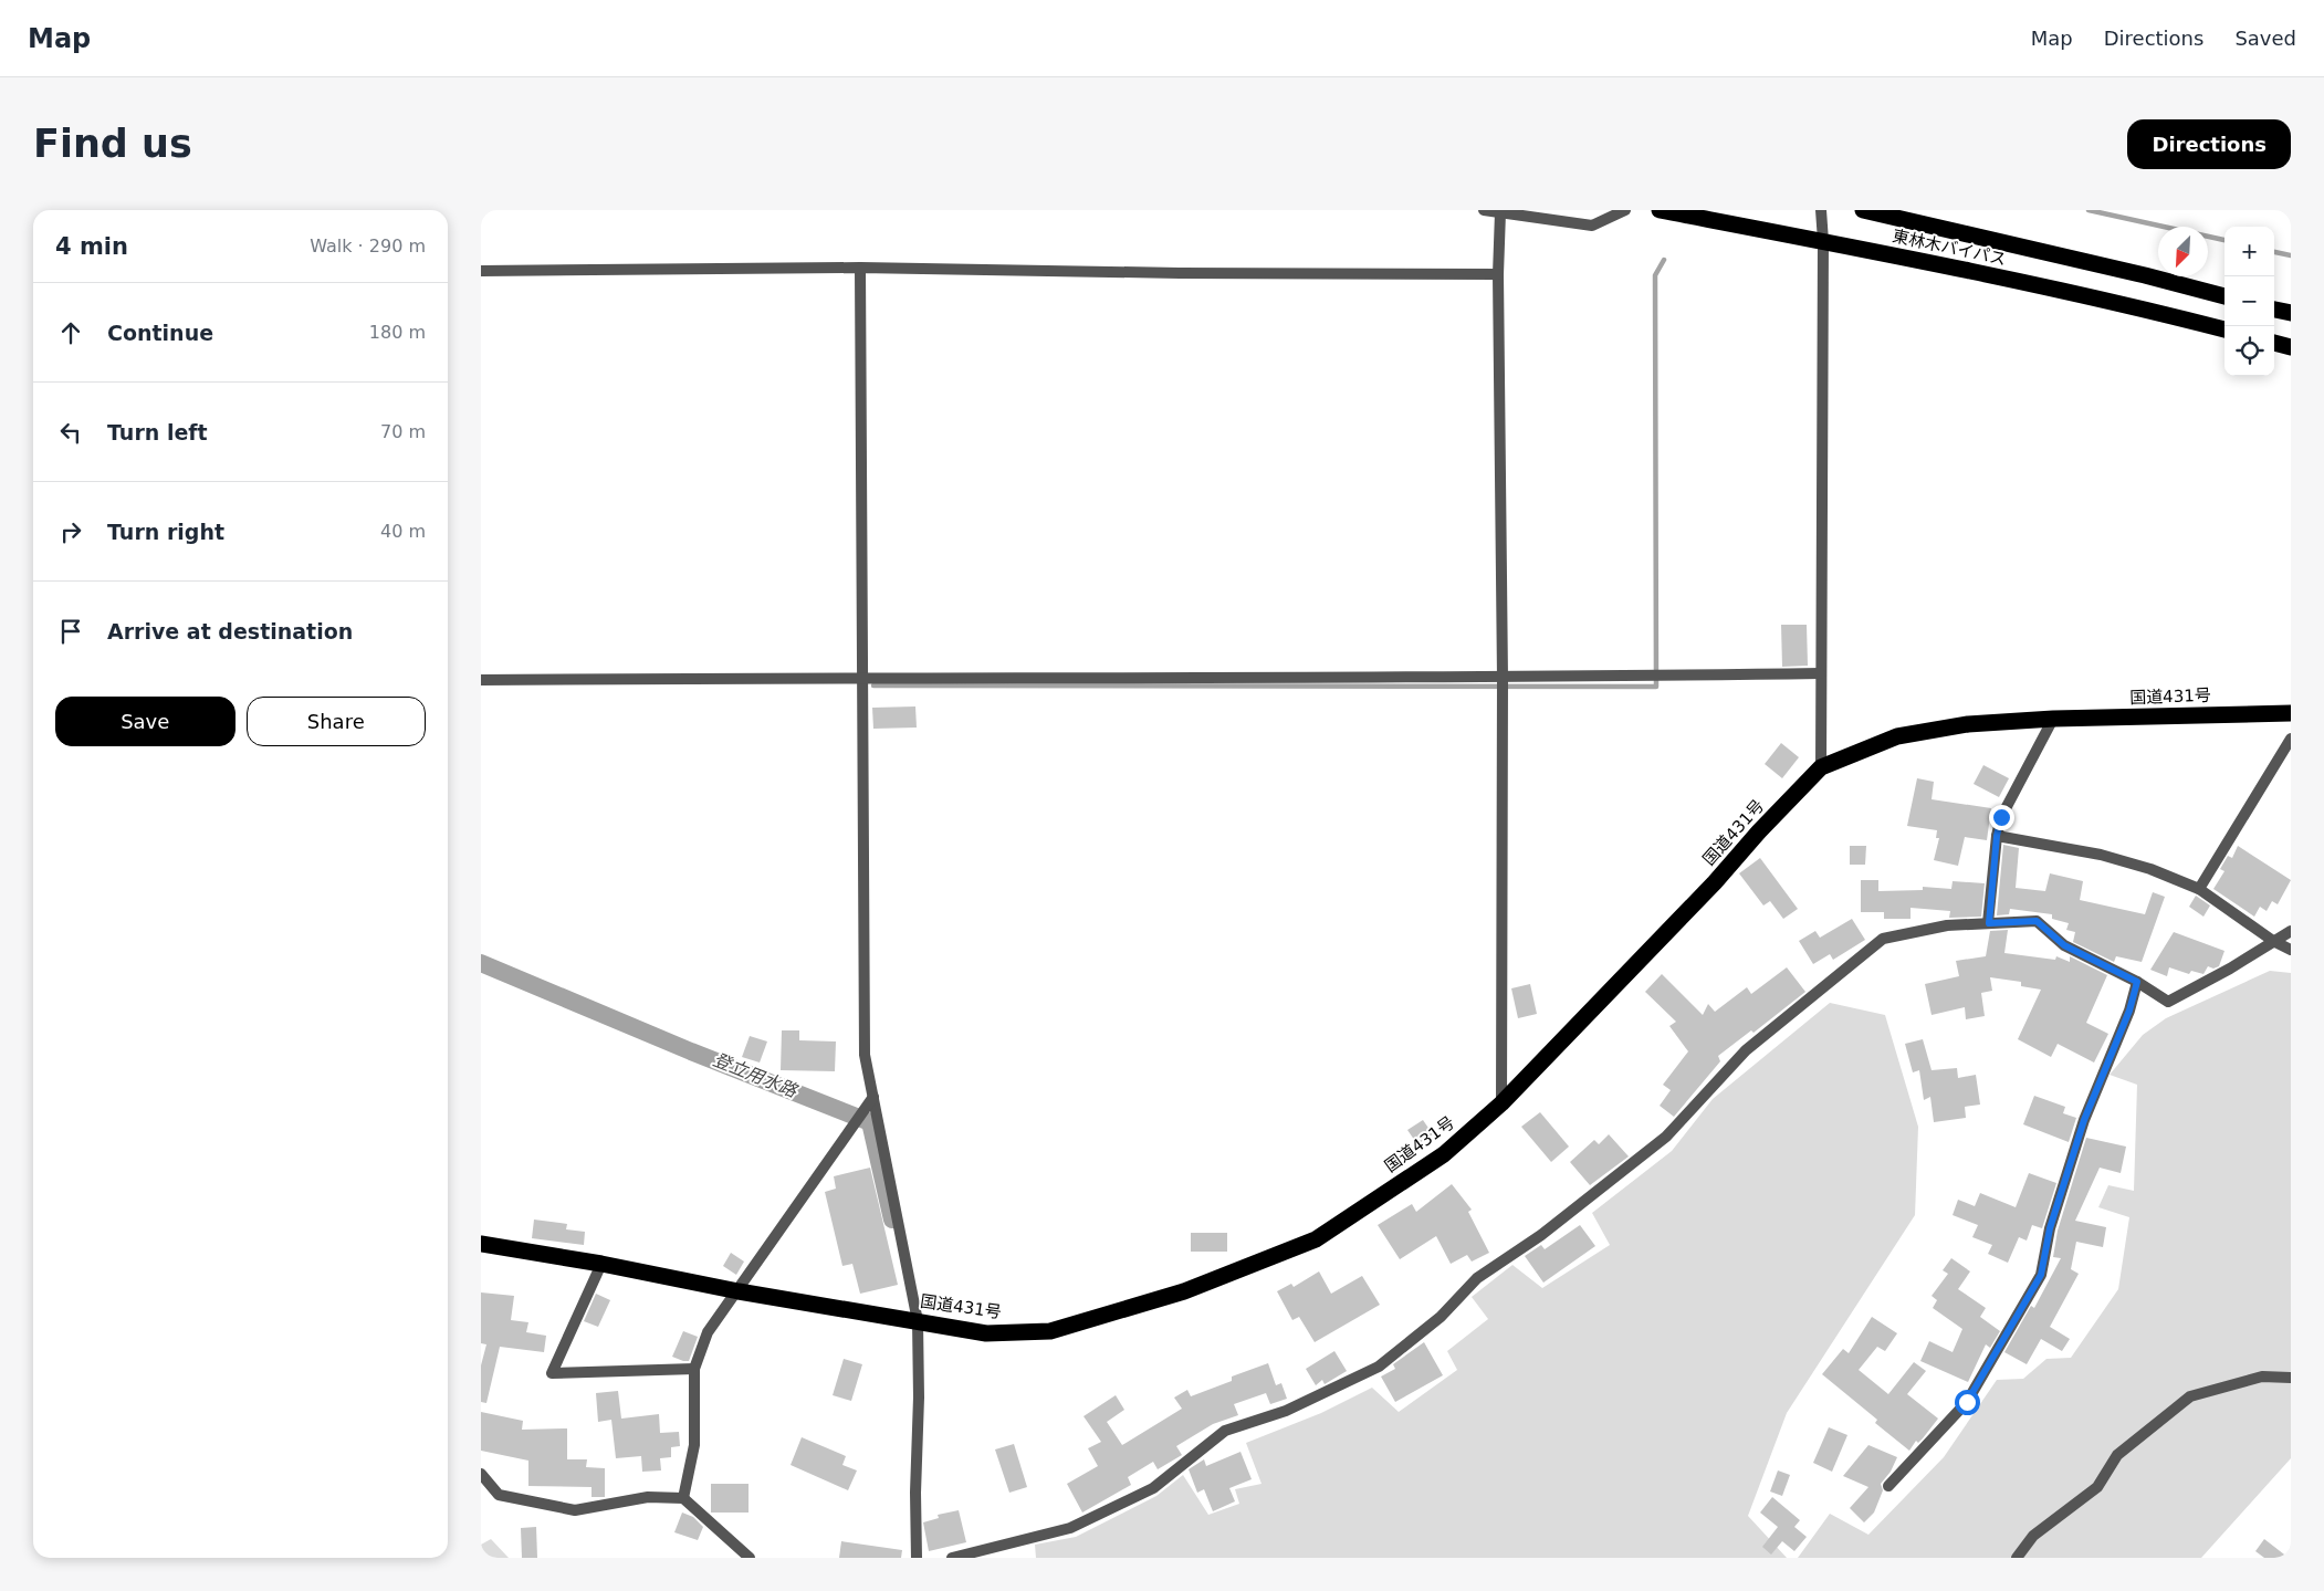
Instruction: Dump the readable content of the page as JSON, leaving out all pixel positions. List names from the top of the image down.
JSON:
{
  "streets": {
    "highway": ["東林木バイパス", "国道431号"]
  },
  "water": ["登立用水路"],
  "north": "bottom left",
  "page": {
    "header": "Map",
    "nav": ["Map", "Directions", "Saved"],
    "buttons": [
      "Directions",
      ["Save", "Share"]
    ],
    "title": "Find us",
    "heading": ["4 min", "Walk · 290 m"],
    "map_buttons": ["+", "−"],
    "list": [
      ["Continue", "180 m"],
      ["Turn left", "70 m"],
      ["Turn right", "40 m"],
      "Arrive at destination"
    ]
  }
}
